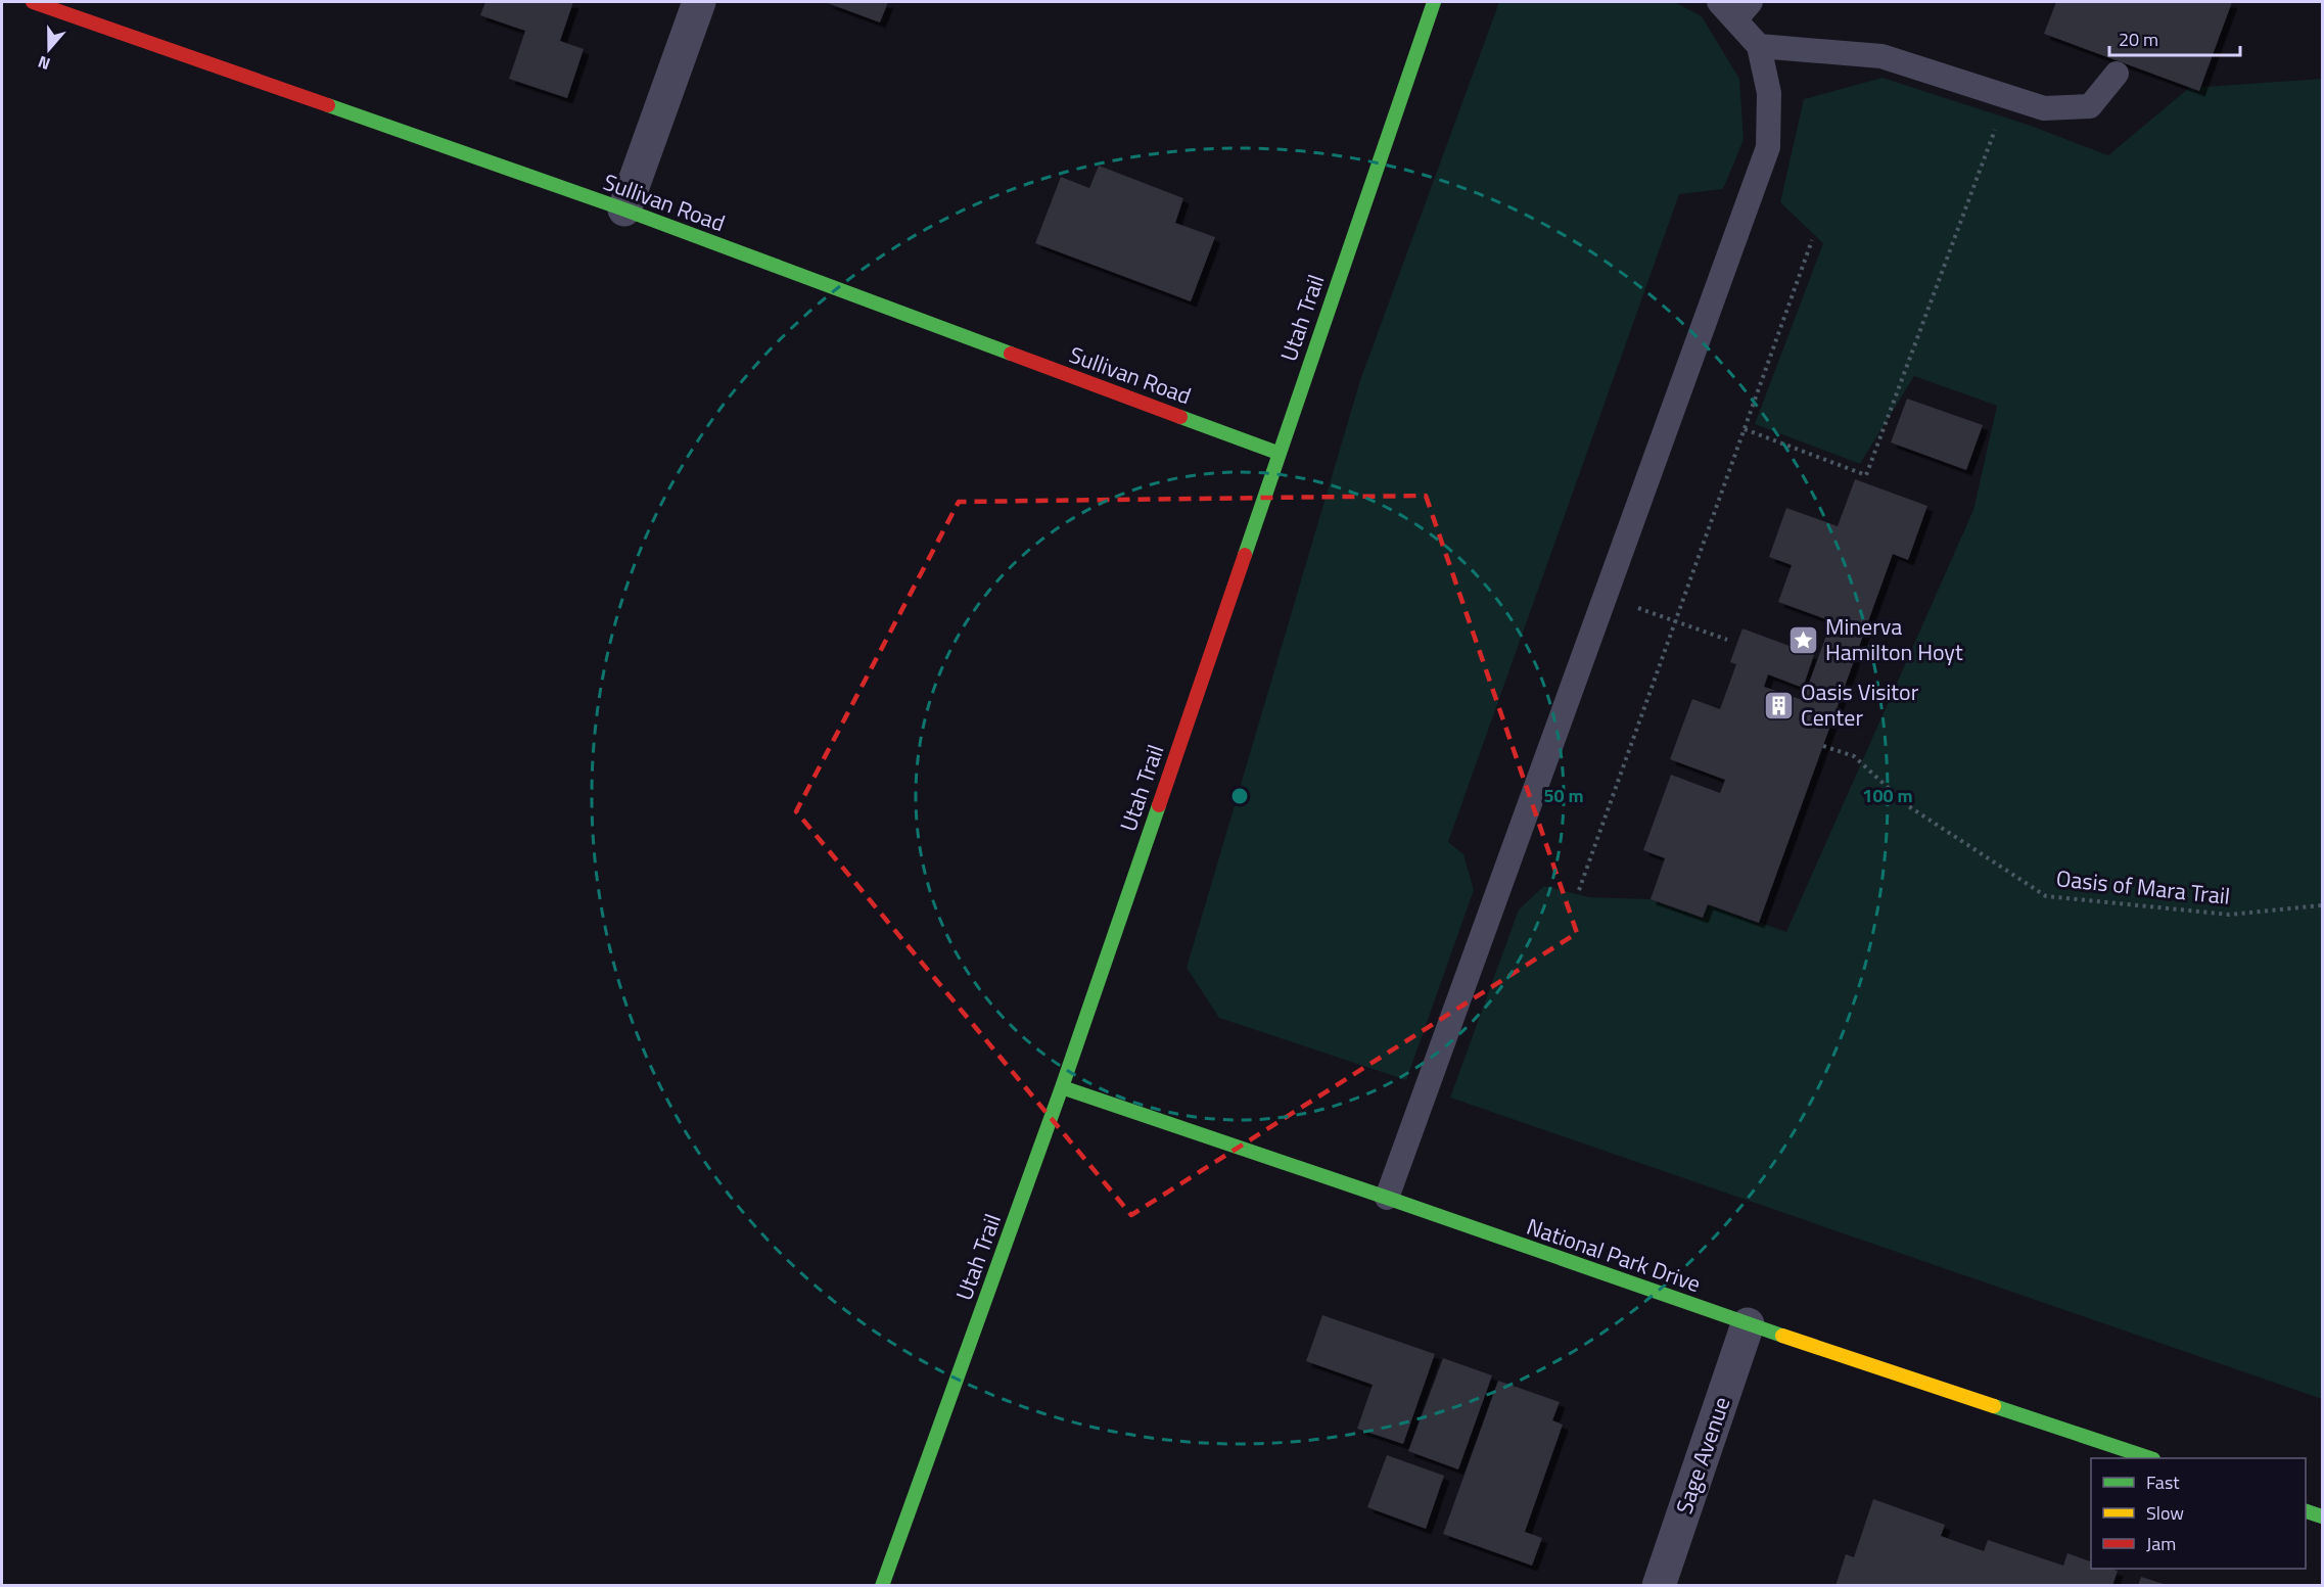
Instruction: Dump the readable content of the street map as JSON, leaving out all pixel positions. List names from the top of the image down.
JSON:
{
  "streets": {
    "street": [
      "Sullivan Road",
      "Utah Trail",
      "National Park Drive",
      "Sage Avenue"
    ],
    "path": ["Oasis of Mara Trail"]
  },
  "crossings": [
    ["Sullivan Road", "Utah Trail"],
    ["Utah Trail", "National Park Drive"],
    ["National Park Drive", "Sage Avenue"]
  ],
  "places": {
    "place": ["Minerva Hamilton Hoyt"],
    "building": ["Oasis Visitor Center"]
  },
  "legend": ["Fast", "Slow", "Jam"],
  "scale_bar": "20 m",
  "north": "bottom",
  "rings": ["50 m", "100 m"]
}
